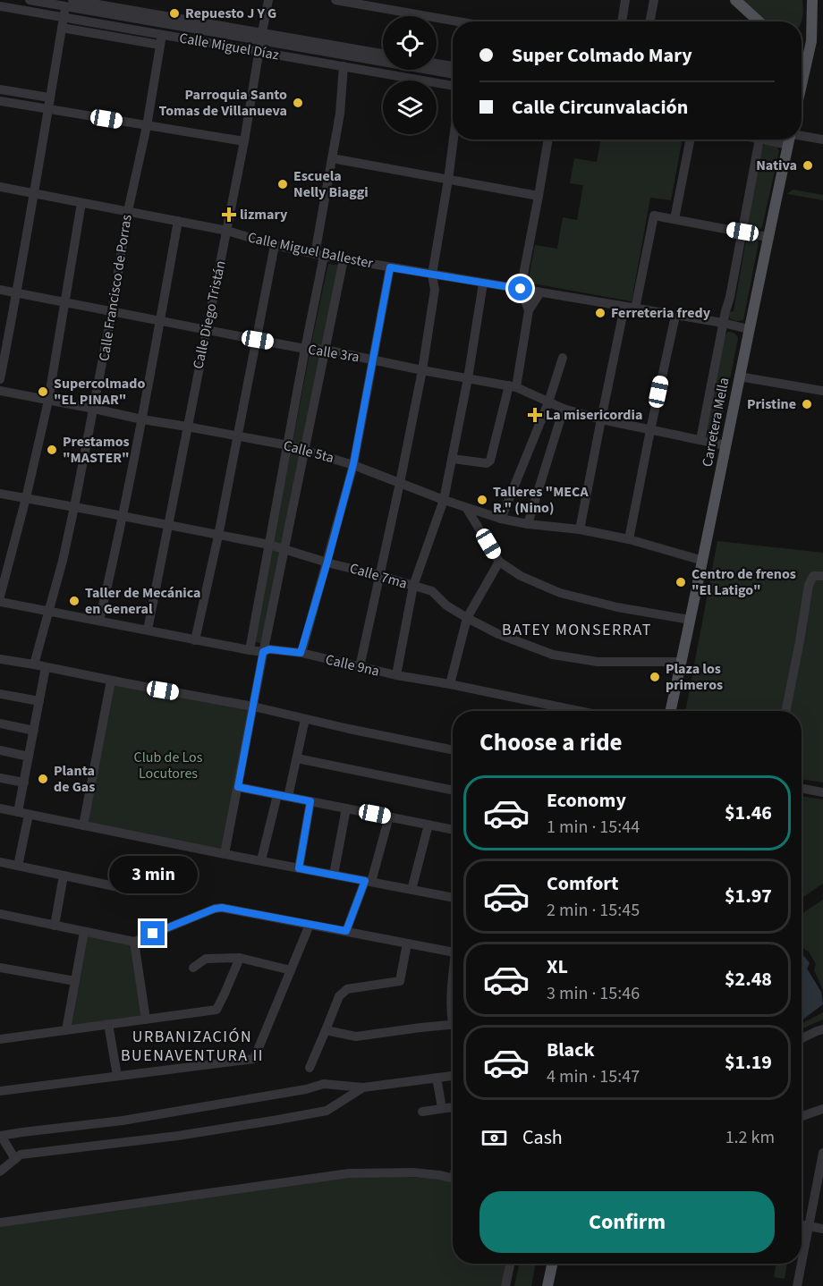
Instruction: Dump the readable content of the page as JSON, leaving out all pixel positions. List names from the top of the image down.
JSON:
{
  "streets": {
    "main road": ["Carretera Mella"],
    "street": [
      "Calle Miguel Díaz",
      "Calle Miguel Ballester",
      "Calle Francisco de Porras",
      "Calle Diego Tristán",
      "Calle 3ra",
      "Calle 5ta",
      "Calle 7ma",
      "Calle 9na"
    ]
  },
  "crossings": [
    ["Calle Miguel Díaz", "Calle Francisco de Porras"],
    ["Calle Miguel Díaz", "Calle Diego Tristán"],
    ["Calle Miguel Ballester", "Calle Francisco de Porras"],
    ["Calle Miguel Ballester", "Calle Diego Tristán"],
    ["Calle Miguel Ballester", "Carretera Mella"],
    ["Calle Francisco de Porras", "Calle 3ra"],
    ["Calle Francisco de Porras", "Calle 5ta"],
    ["Calle Francisco de Porras", "Calle 7ma"],
    ["Calle Francisco de Porras", "Calle 9na"],
    ["Calle Diego Tristán", "Calle 3ra"],
    ["Calle Diego Tristán", "Calle 5ta"],
    ["Calle Diego Tristán", "Calle 7ma"],
    ["Calle Diego Tristán", "Calle 9na"],
    ["Calle 3ra", "Carretera Mella"],
    ["Carretera Mella", "Calle 5ta"],
    ["Carretera Mella", "Calle 7ma"]
  ],
  "districts": ["BATEY MONSERRAT", "URBANIZACIÓN BUENAVENTURA II"],
  "parks": ["Club de Los Locutores"],
  "places": {
    "other": [
      "Repuesto J Y G",
      "Parroquia Santo Tomas de Villanueva",
      "Nativa",
      "Escuela Nelly Biaggi",
      "Ferreteria fredy",
      "Supercolmado \"EL PINAR\"",
      "Pristine",
      "Prestamos \"MASTER\"",
      "Talleres \"MECA R.\" (Nino)",
      "Centro de frenos \"El Latigo\"",
      "Taller de Mecánica en General",
      "Plaza los primeros",
      "Planta de Gas"
    ],
    "health": ["lizmary", "La misericordia"]
  },
  "page": {
    "banner": ["Super Colmado Mary", "Calle Circunvalación"],
    "heading": "Choose a ride",
    "list": [
      {
        "name": "Economy",
        "note": "1 min · 15:44",
        "value": "$1.46"
      },
      {
        "name": "Comfort",
        "note": "2 min · 15:45",
        "value": "$1.97"
      },
      {
        "name": "XL",
        "note": "3 min · 15:46",
        "value": "$2.48"
      },
      {
        "name": "Black",
        "note": "4 min · 15:47",
        "value": "$1.19"
      }
    ],
    "bubble": "3 min",
    "pay": ["Cash", "1.2 km"],
    "buttons": "Confirm"
  }
}
